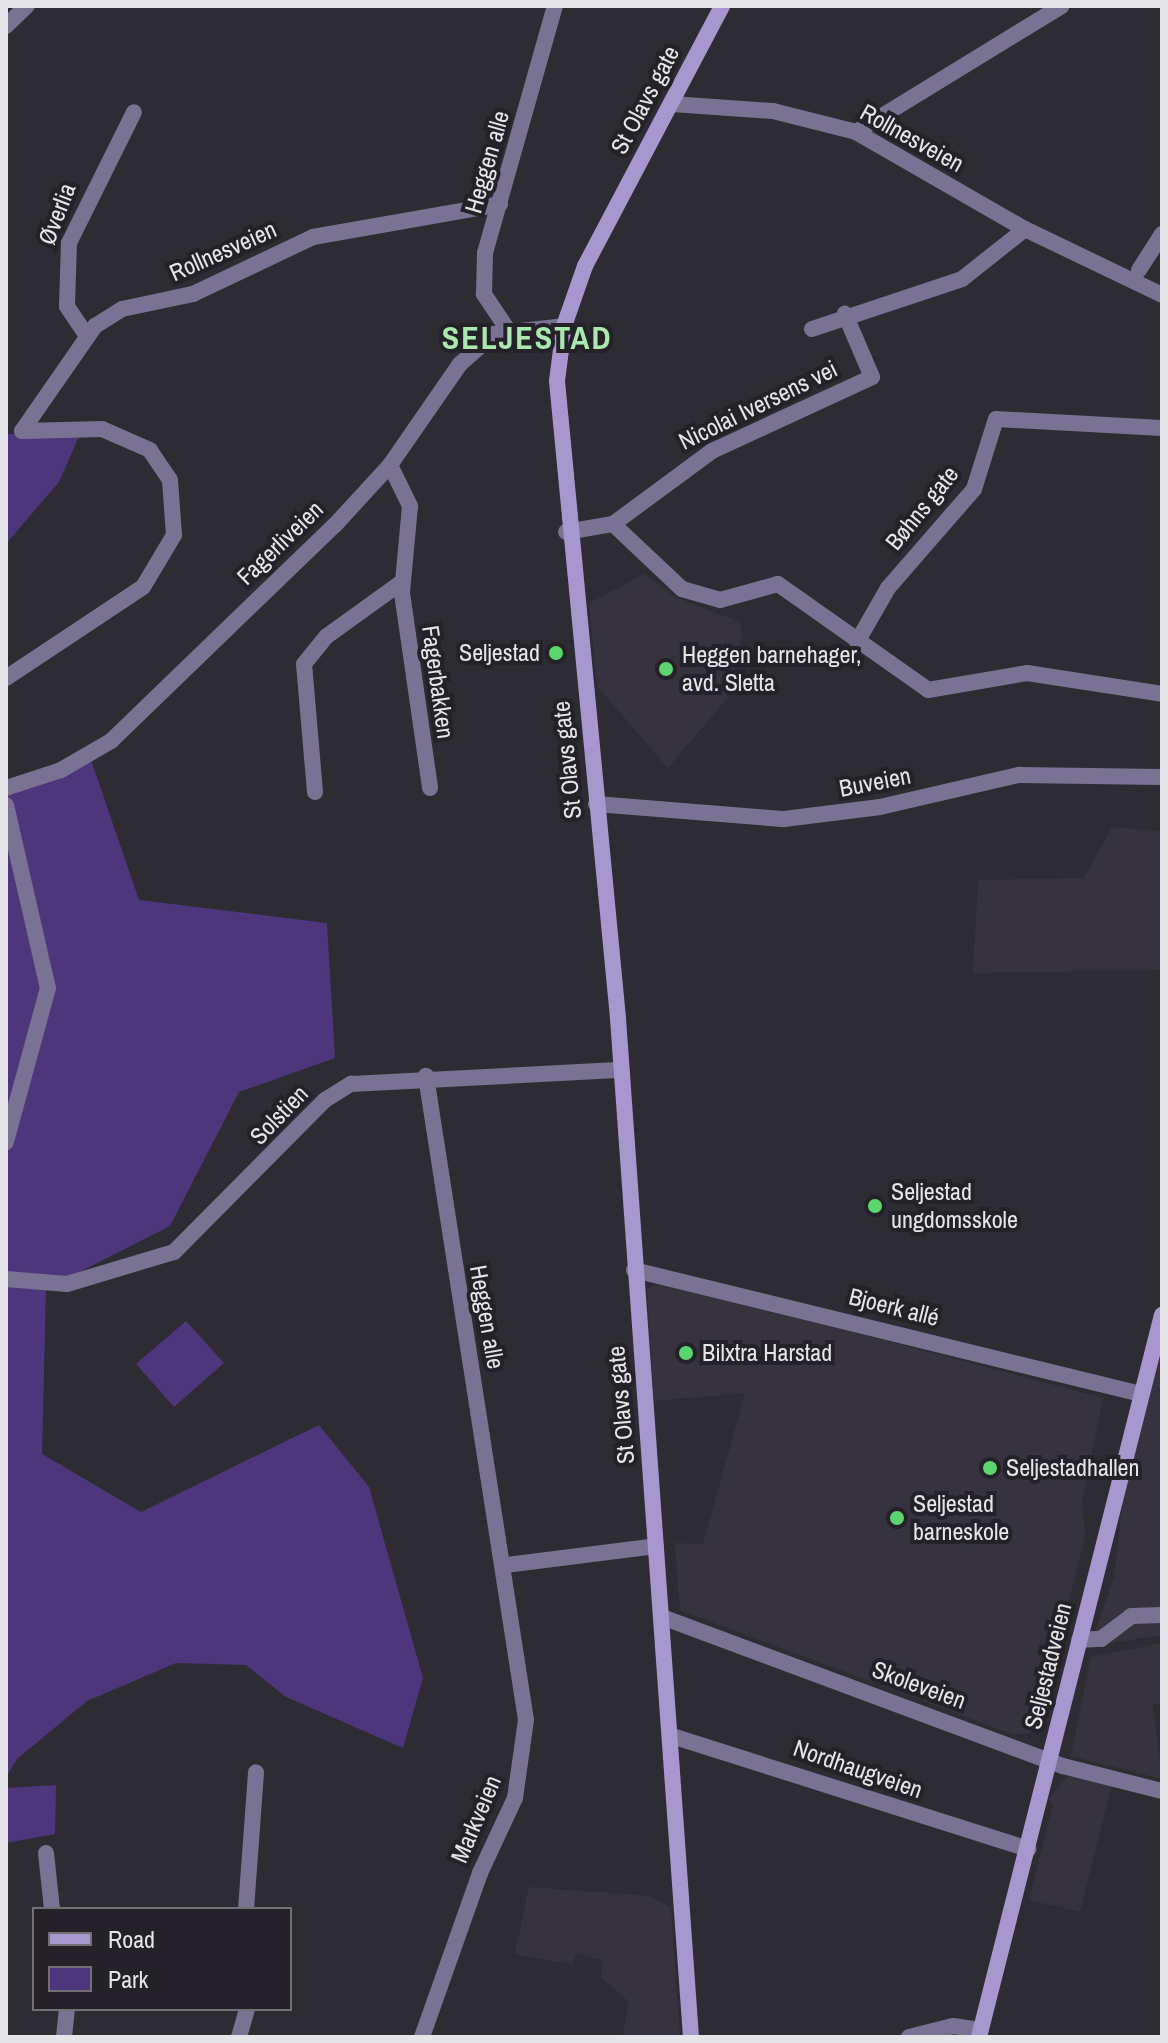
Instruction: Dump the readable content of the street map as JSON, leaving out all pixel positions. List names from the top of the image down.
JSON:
{
  "streets": {
    "street": [
      "St Olavs gate",
      "Rollnesveien",
      "Heggen alle",
      "Øverlia",
      "Nicolai Iversens vei",
      "Bøhns gate",
      "Fagerliveien",
      "Fagerbakken",
      "Buveien",
      "Solstien",
      "Bjoerk allé",
      "Seljestadveien",
      "Skoleveien",
      "Nordhaugveien",
      "Markveien"
    ]
  },
  "crossings": [
    ["St Olavs gate", "Rollnesveien"],
    ["St Olavs gate", "Nicolai Iversens vei"],
    ["St Olavs gate", "Buveien"],
    ["St Olavs gate", "Solstien"],
    ["St Olavs gate", "Bjoerk allé"],
    ["St Olavs gate", "Skoleveien"],
    ["St Olavs gate", "Nordhaugveien"],
    ["Rollnesveien", "Heggen alle"],
    ["Rollnesveien", "Øverlia"],
    ["Heggen alle", "Fagerliveien"],
    ["Heggen alle", "Solstien"],
    ["Heggen alle", "Markveien"],
    ["Fagerliveien", "Fagerbakken"],
    ["Bjoerk allé", "Seljestadveien"],
    ["Seljestadveien", "Skoleveien"],
    ["Seljestadveien", "Nordhaugveien"]
  ],
  "districts": ["SELJESTAD"],
  "places": [
    "Seljestad",
    "Heggen barnehager, avd. Sletta",
    "Seljestad ungdomsskole",
    "Bilxtra Harstad",
    "Seljestadhallen",
    "Seljestad barneskole"
  ],
  "legend": ["Road", "Park"]
}
